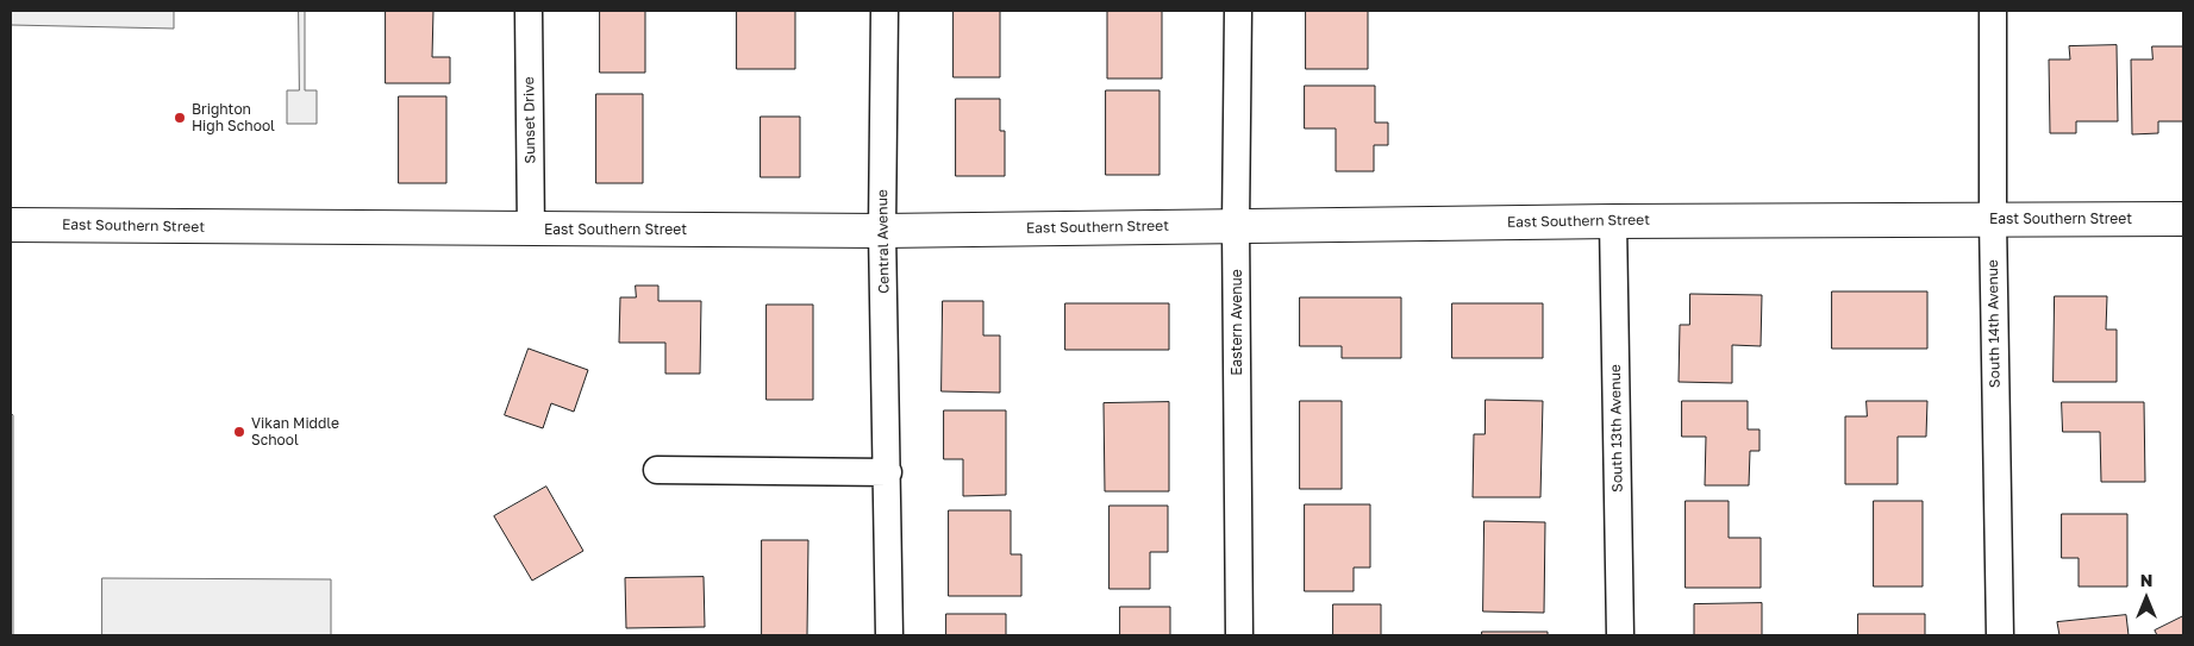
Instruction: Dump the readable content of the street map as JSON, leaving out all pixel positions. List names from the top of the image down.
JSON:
{
  "streets": {
    "street": [
      "Sunset Drive",
      "East Southern Street",
      "Central Avenue",
      "Eastern Avenue",
      "South 14th Avenue",
      "South 13th Avenue"
    ]
  },
  "crossings": [
    ["Sunset Drive", "East Southern Street"],
    ["East Southern Street", "Central Avenue"],
    ["East Southern Street", "Eastern Avenue"],
    ["East Southern Street", "South 14th Avenue"],
    ["East Southern Street", "South 13th Avenue"]
  ],
  "places": ["Brighton High School", "Vikan Middle School"],
  "north": "top"
}
